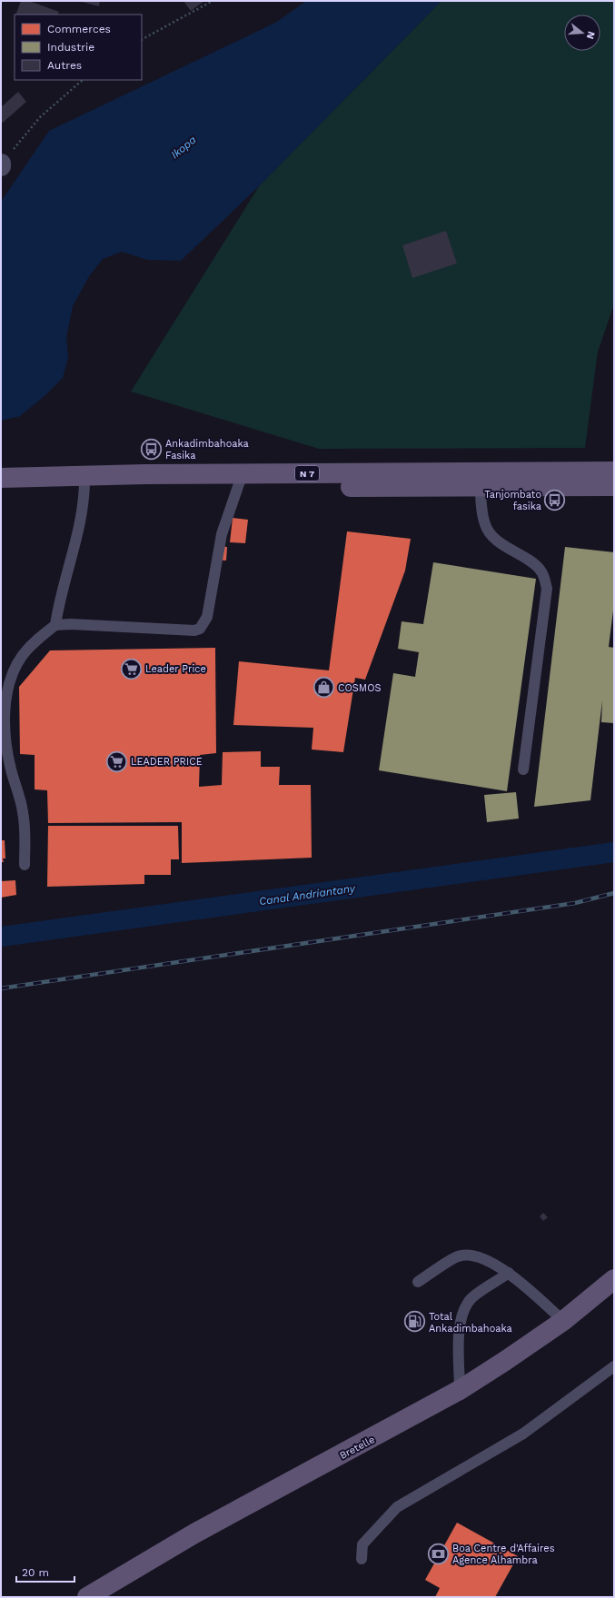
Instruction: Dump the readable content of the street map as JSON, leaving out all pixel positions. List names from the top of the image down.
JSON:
{
  "streets": {
    "main road": ["N 7", "Bretelle"]
  },
  "water": ["Ikopa", "Canal Andriantany"],
  "places": {
    "bus stop": ["Ankadimbahoaka Fasika", "Tanjombato fasika"],
    "supermarket": ["Leader Price", "LEADER PRICE"],
    "shop": ["COSMOS"],
    "fuel station": ["Total Ankadimbahoaka"],
    "bank": ["Boa Centre d'Affaires Agence Alhambra"]
  },
  "legend": ["Commerces", "Industrie", "Autres"],
  "scale_bar": "20 m",
  "north": "right"
}
